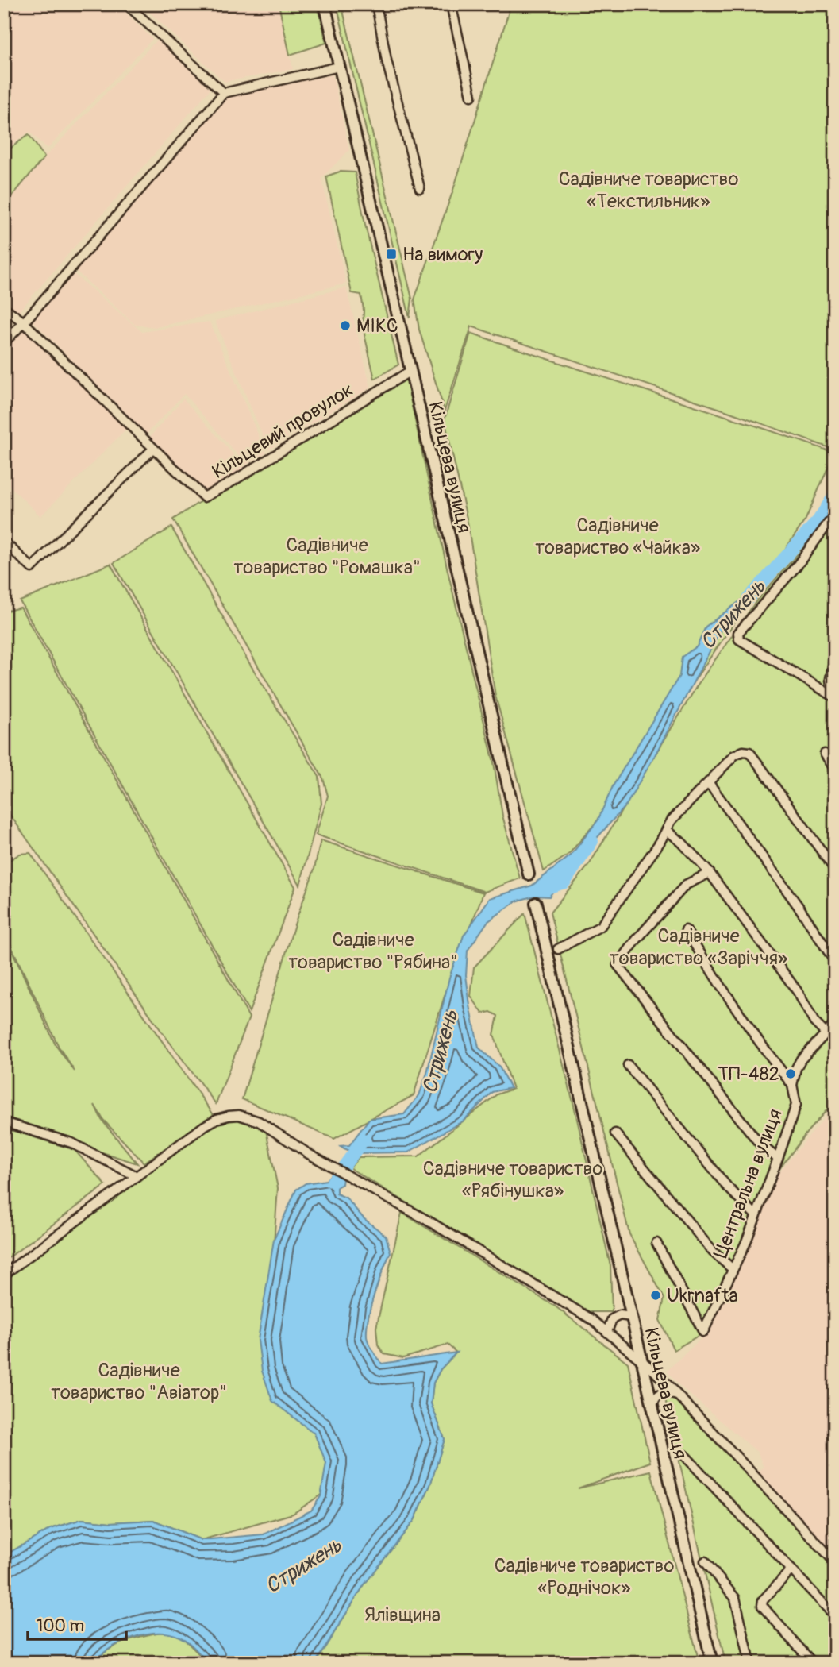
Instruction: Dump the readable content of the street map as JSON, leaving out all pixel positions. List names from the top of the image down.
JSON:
{
  "streets": {
    "main road": ["Кільцева вулиця"],
    "street": ["Кільцевий провулок", "Центральна вулиця"]
  },
  "crossings": [
    ["Кільцевий провулок", "Кільцева вулиця"]
  ],
  "water": ["Стрижень"],
  "parks": [
    "Садівниче товариство «Текстильник»",
    "Садівниче товариство «Чайка»",
    "Садівниче товариство \"Ромашка\"",
    "Садівниче товариство «Заріччя»",
    "Садівниче товариство \"Рябина\"",
    "Садівниче товариство «Рябінушка»",
    "Садівниче товариство \"Авіатор\"",
    "Садівниче товариство «Роднічок»",
    "Ялівщина"
  ],
  "places": {
    "transit": ["На вимогу"],
    "other": ["МІКС", "ТП-482", "Ukrnafta"]
  },
  "scale_bar": "100 m"
}
